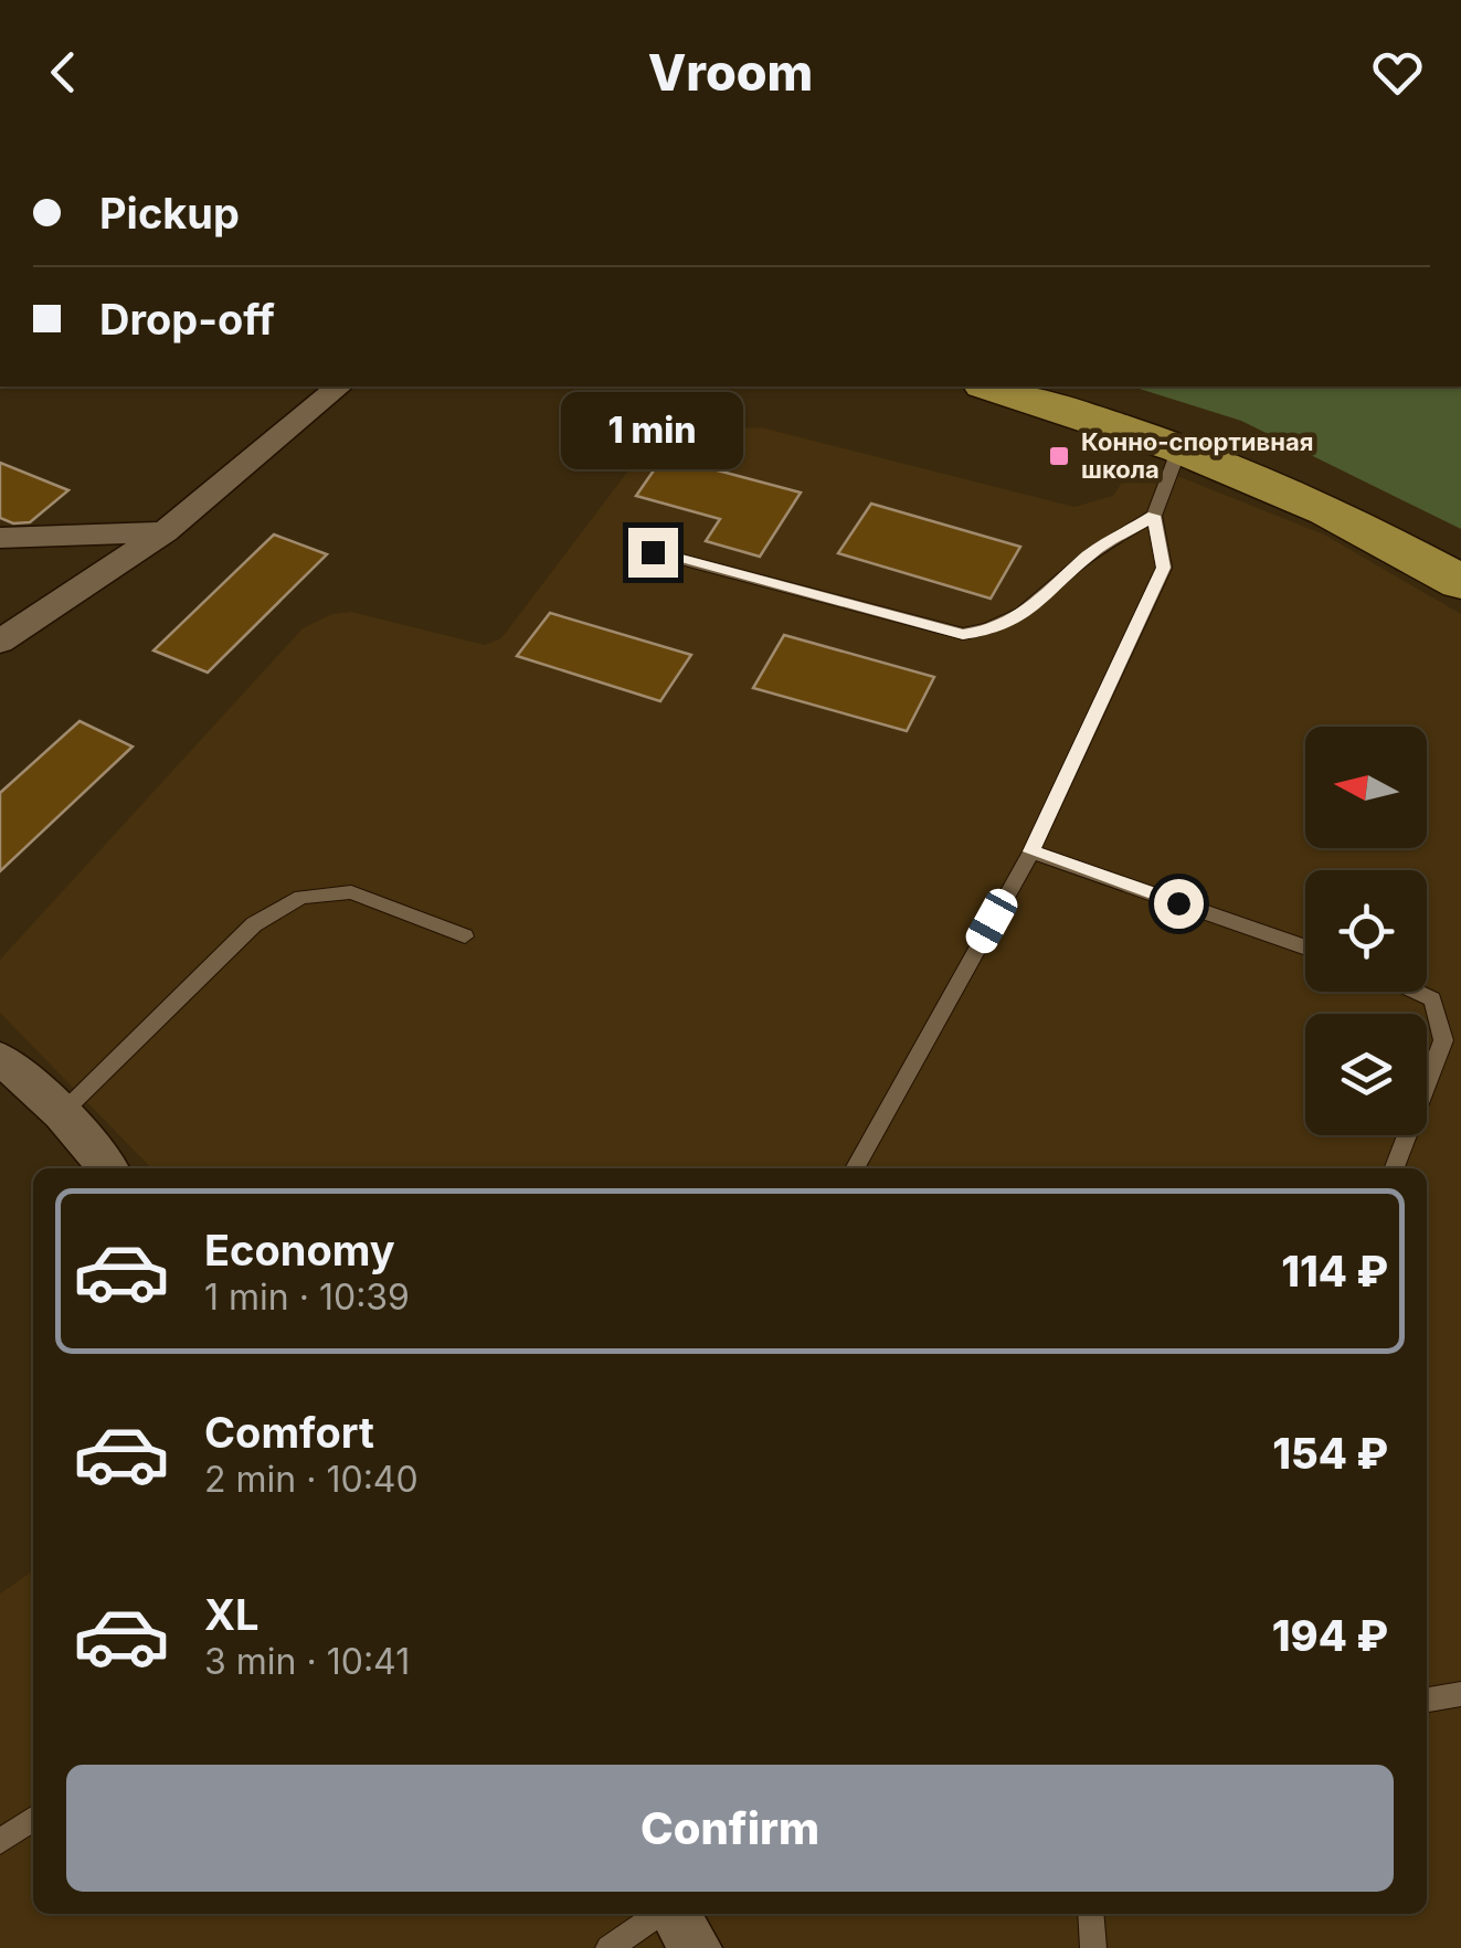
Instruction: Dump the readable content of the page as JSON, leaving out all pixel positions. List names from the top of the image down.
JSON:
{
  "places": {
    "transit": ["Конно-спортивная школа"]
  },
  "north": "left",
  "page": {
    "header": "Vroom",
    "banner": ["Pickup", "Drop-off"],
    "bubble": "1 min",
    "list": [
      {
        "name": "Economy",
        "note": "1 min · 10:39",
        "value": "114 ₽"
      },
      {
        "name": "Comfort",
        "note": "2 min · 10:40",
        "value": "154 ₽"
      },
      {
        "name": "XL",
        "note": "3 min · 10:41",
        "value": "194 ₽"
      }
    ],
    "buttons": "Confirm"
  }
}
